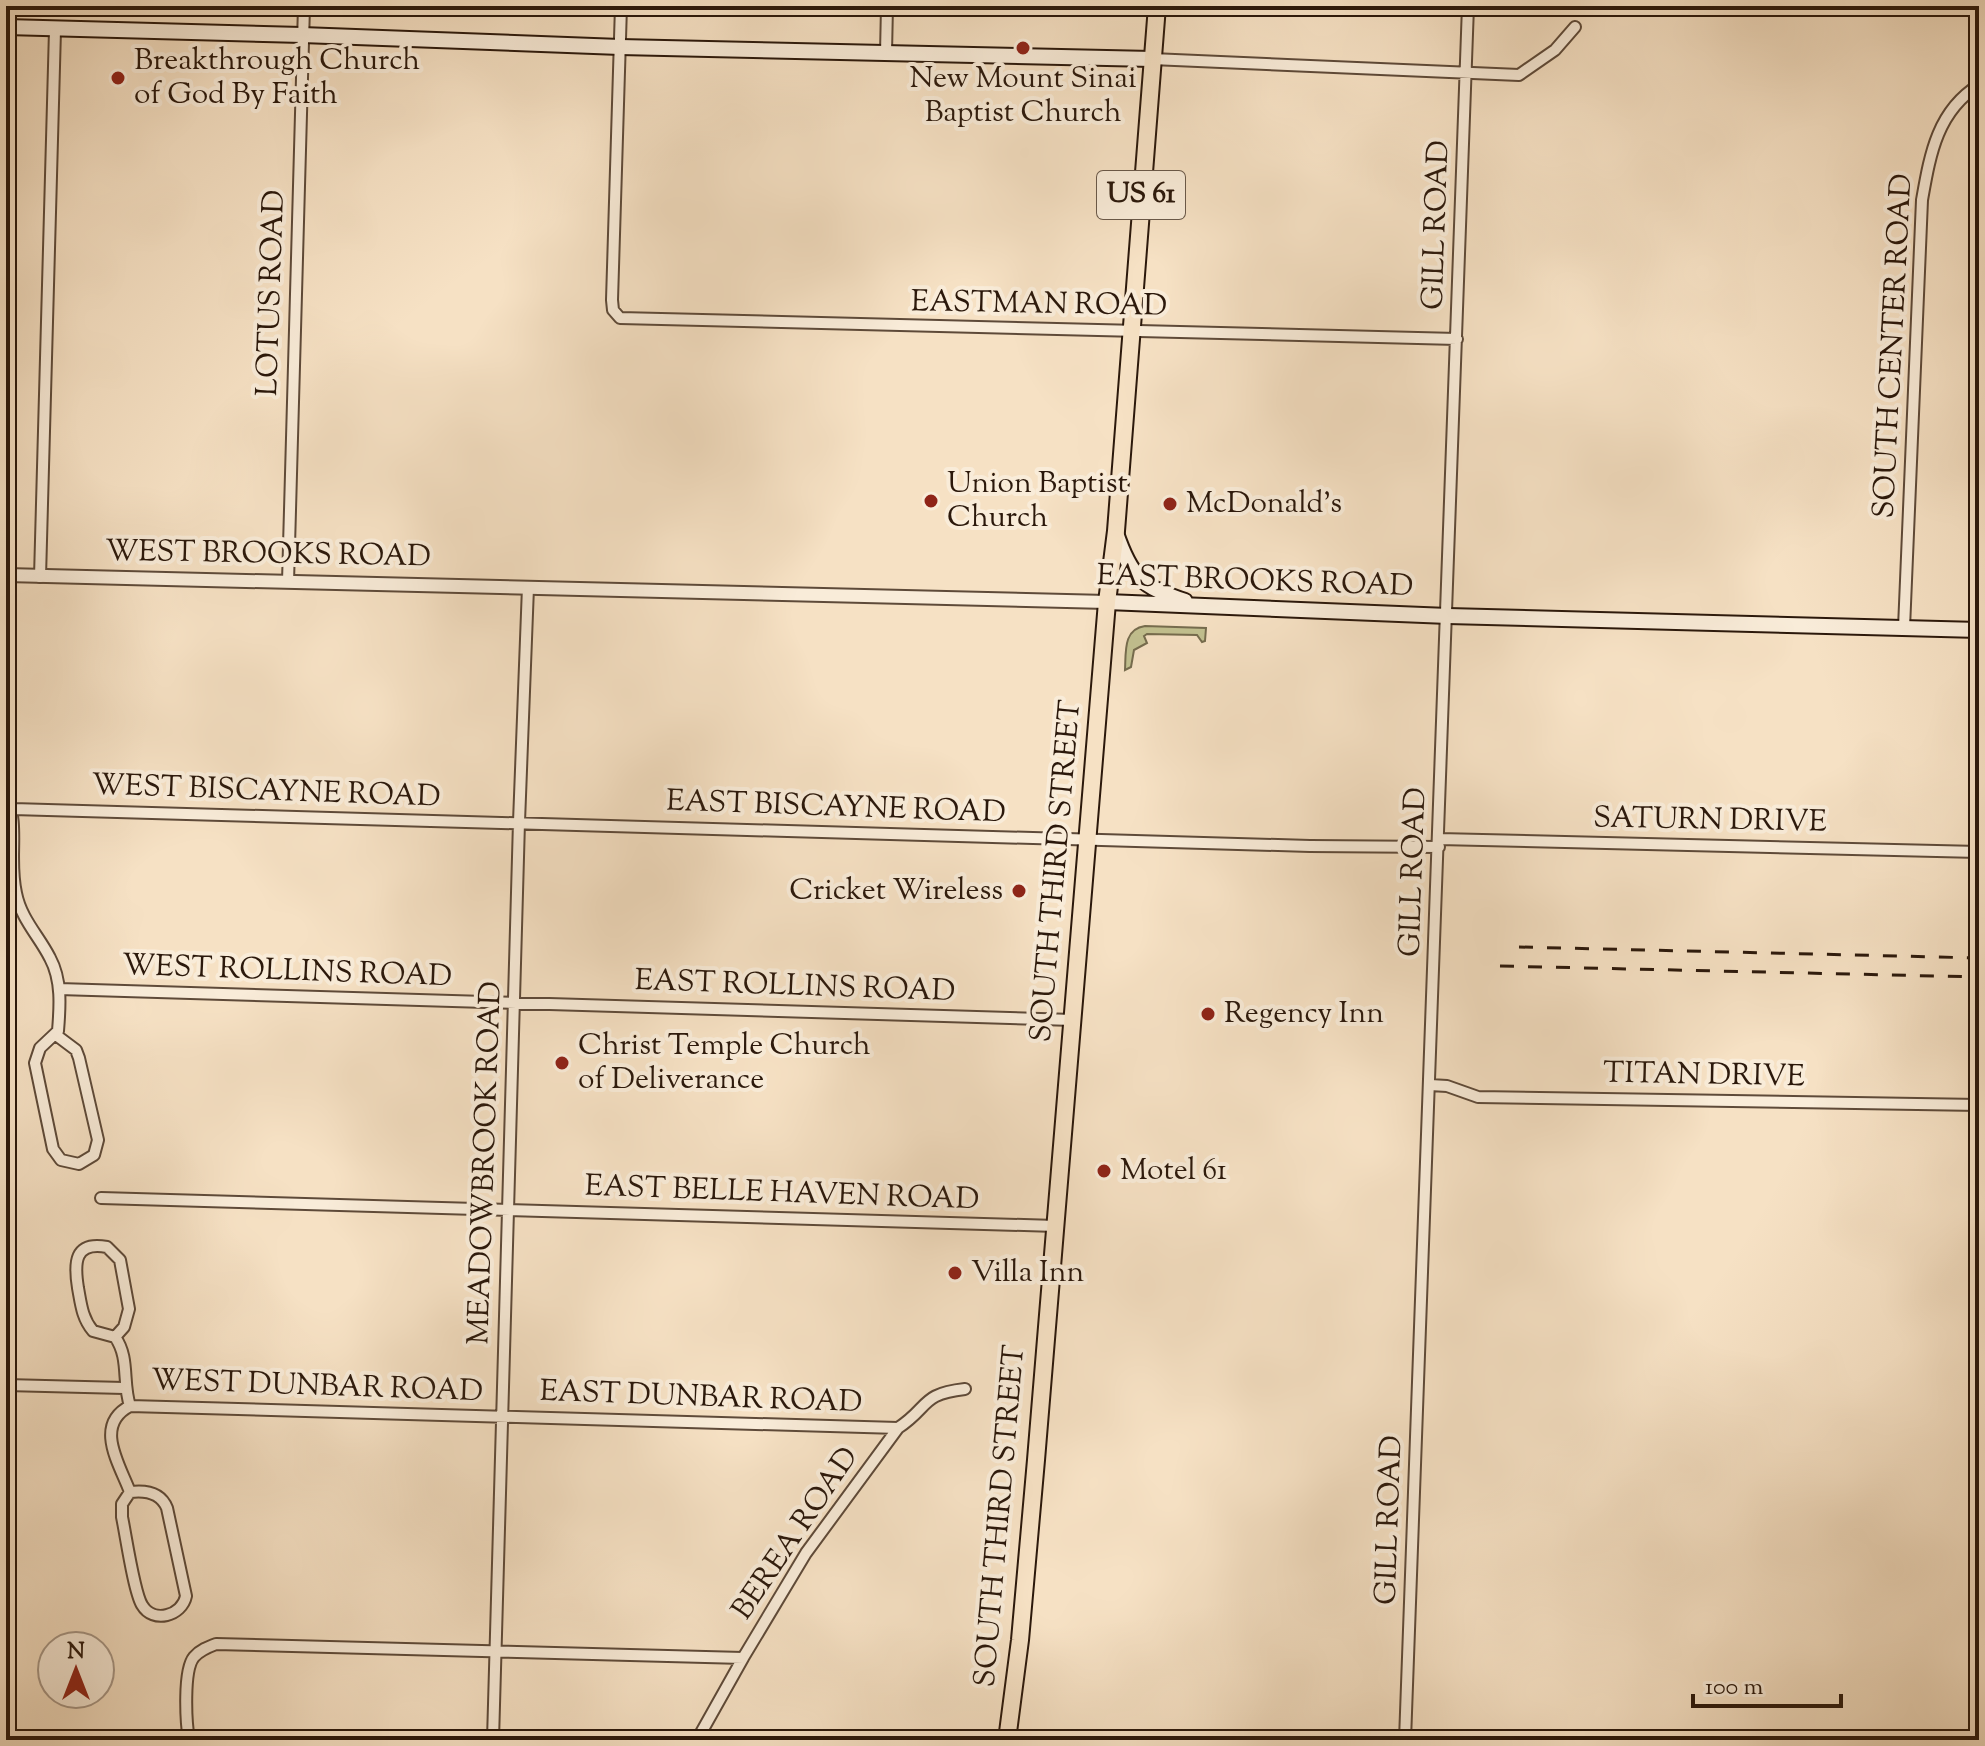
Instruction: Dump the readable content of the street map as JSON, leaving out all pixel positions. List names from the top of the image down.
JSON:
{
  "streets": {
    "highway": ["US 61", "SOUTH THIRD STREET"],
    "main road": ["EAST BROOKS ROAD"],
    "street": [
      "GILL ROAD",
      "LOTUS ROAD",
      "EASTMAN ROAD",
      "SOUTH CENTER ROAD",
      "WEST BROOKS ROAD",
      "WEST BISCAYNE ROAD",
      "EAST BISCAYNE ROAD",
      "SATURN DRIVE",
      "WEST ROLLINS ROAD",
      "EAST ROLLINS ROAD",
      "TITAN DRIVE",
      "MEADOWBROOK ROAD",
      "EAST BELLE HAVEN ROAD",
      "WEST DUNBAR ROAD",
      "EAST DUNBAR ROAD",
      "BEREA ROAD"
    ]
  },
  "crossings": [
    ["GILL ROAD", "EASTMAN ROAD"],
    ["GILL ROAD", "EAST BROOKS ROAD"],
    ["GILL ROAD", "EAST BISCAYNE ROAD"],
    ["GILL ROAD", "SATURN DRIVE"],
    ["GILL ROAD", "TITAN DRIVE"],
    ["LOTUS ROAD", "WEST BROOKS ROAD"],
    ["EASTMAN ROAD", "SOUTH THIRD STREET"],
    ["SOUTH CENTER ROAD", "EAST BROOKS ROAD"],
    ["WEST BROOKS ROAD", "EAST BROOKS ROAD"],
    ["WEST BROOKS ROAD", "MEADOWBROOK ROAD"],
    ["EAST BROOKS ROAD", "SOUTH THIRD STREET"],
    ["EAST BROOKS ROAD", "MEADOWBROOK ROAD"],
    ["WEST BISCAYNE ROAD", "EAST BISCAYNE ROAD"],
    ["WEST BISCAYNE ROAD", "MEADOWBROOK ROAD"],
    ["EAST BISCAYNE ROAD", "SATURN DRIVE"],
    ["EAST BISCAYNE ROAD", "SOUTH THIRD STREET"],
    ["EAST BISCAYNE ROAD", "MEADOWBROOK ROAD"],
    ["SOUTH THIRD STREET", "EAST ROLLINS ROAD"],
    ["SOUTH THIRD STREET", "EAST BELLE HAVEN ROAD"],
    ["WEST ROLLINS ROAD", "EAST ROLLINS ROAD"],
    ["WEST ROLLINS ROAD", "MEADOWBROOK ROAD"],
    ["EAST ROLLINS ROAD", "MEADOWBROOK ROAD"],
    ["MEADOWBROOK ROAD", "EAST BELLE HAVEN ROAD"],
    ["MEADOWBROOK ROAD", "WEST DUNBAR ROAD"],
    ["MEADOWBROOK ROAD", "EAST DUNBAR ROAD"],
    ["WEST DUNBAR ROAD", "EAST DUNBAR ROAD"],
    ["EAST DUNBAR ROAD", "BEREA ROAD"]
  ],
  "places": [
    "New Mount Sinai Baptist Church",
    "Breakthrough Church of God By Faith",
    "Union Baptist Church",
    "McDonald's",
    "Cricket Wireless",
    "Regency Inn",
    "Christ Temple Church of Deliverance",
    "Motel 61",
    "Villa Inn"
  ],
  "scale_bar": "100 m",
  "north": "top"
}
